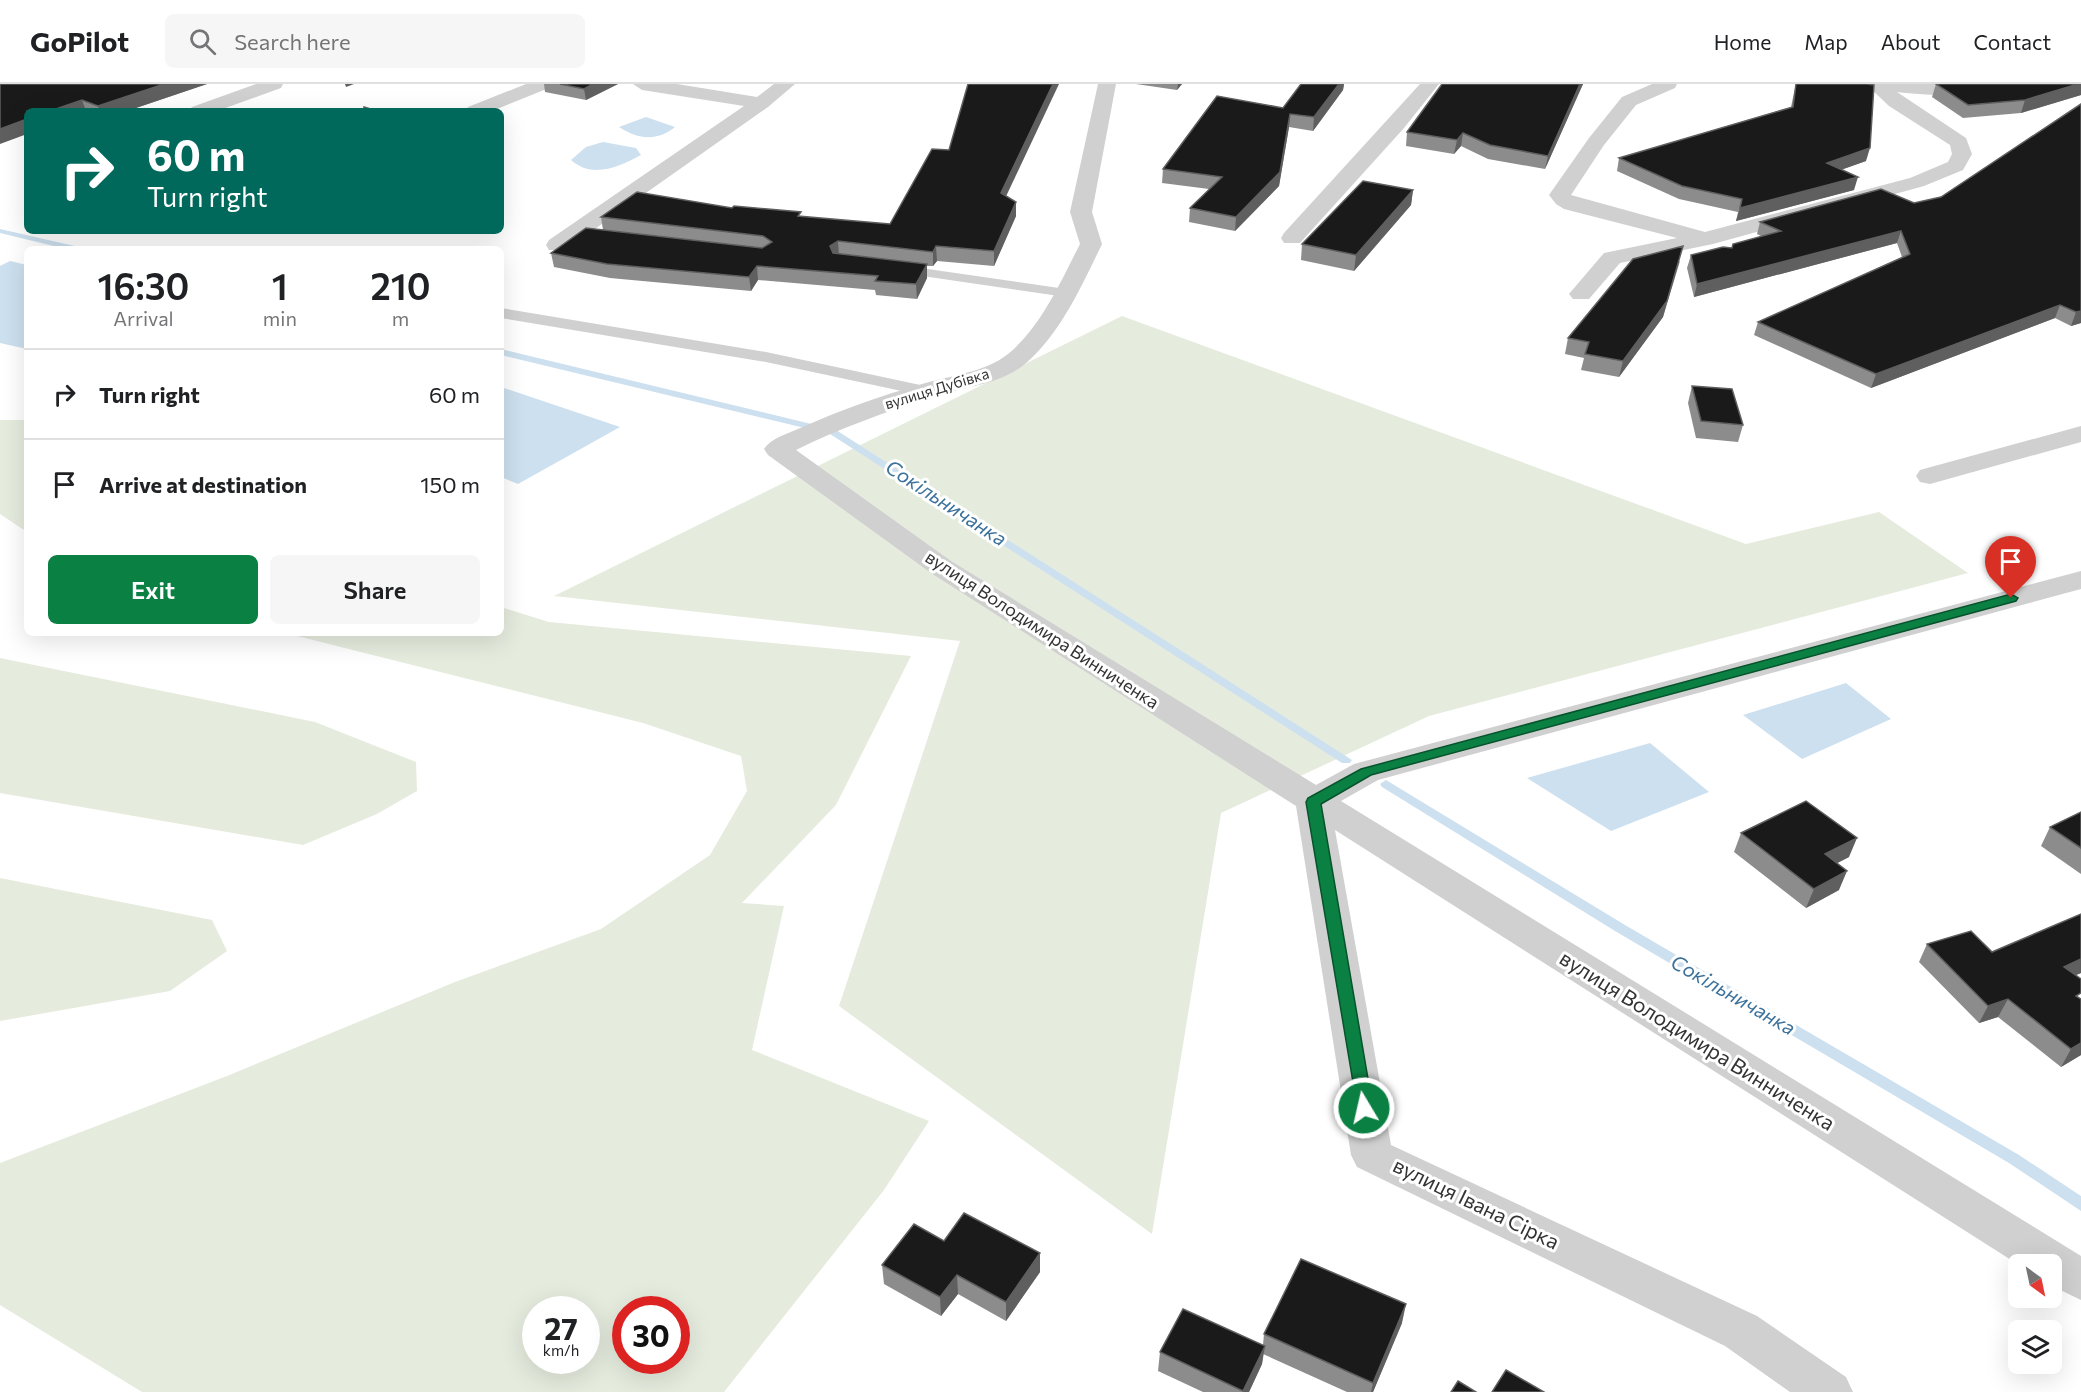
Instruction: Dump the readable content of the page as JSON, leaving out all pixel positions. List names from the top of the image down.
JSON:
{
  "streets": {
    "street": ["вулиця Дубівка", "вулиця Володимира Винниченка", "вулиця Івана Сірка"]
  },
  "crossings": [
    ["вулиця Дубівка", "вулиця Володимира Винниченка"],
    ["вулиця Володимира Винниченка", "вулиця Івана Сірка"]
  ],
  "water": ["Сокільничанка"],
  "north": "bottom right",
  "page": {
    "header": "GoPilot",
    "search": "Search here",
    "nav": [
      "Home",
      "Map",
      "About",
      "Contact"
    ],
    "turn": ["60 m", "Turn right"],
    "eta": [
      "16:30",
      "Arrival",
      "1",
      "min",
      "210",
      "m"
    ],
    "list": [
      {
        "name": "Turn right",
        "value": "60 m"
      },
      {
        "name": "Arrive at destination",
        "value": "150 m"
      }
    ],
    "buttons": ["Exit", "Share"],
    "speed": "27 km/h",
    "limit": "30"
  }
}
